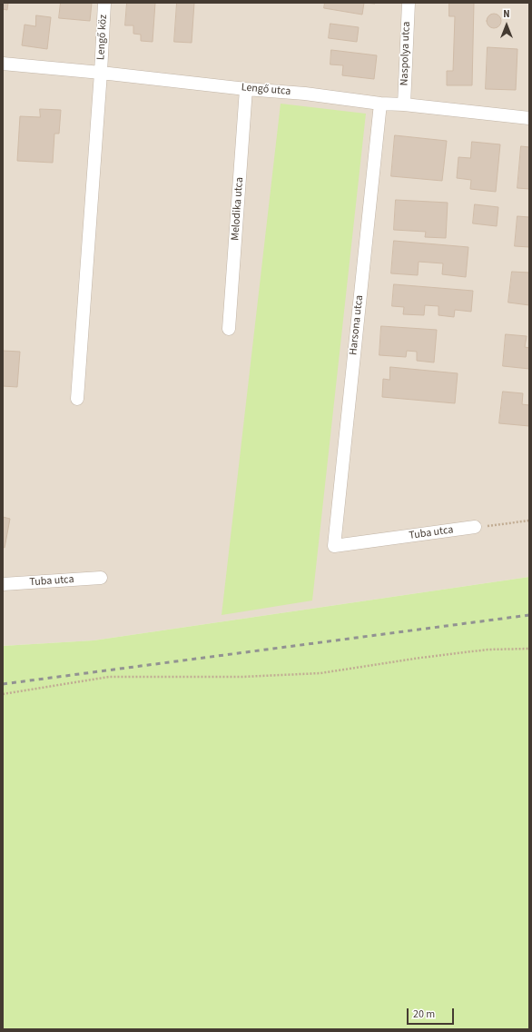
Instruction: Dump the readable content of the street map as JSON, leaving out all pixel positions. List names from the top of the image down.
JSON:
{
  "streets": {
    "street": [
      "Lengő köz",
      "Naspolya utca",
      "Lengő utca",
      "Melodika utca",
      "Harsona utca",
      "Tuba utca"
    ]
  },
  "crossings": [
    ["Lengő köz", "Lengő utca"],
    ["Naspolya utca", "Lengő utca"],
    ["Lengő utca", "Melodika utca"],
    ["Lengő utca", "Harsona utca"],
    ["Harsona utca", "Tuba utca"]
  ],
  "scale_bar": "20 m",
  "north": "top"
}
